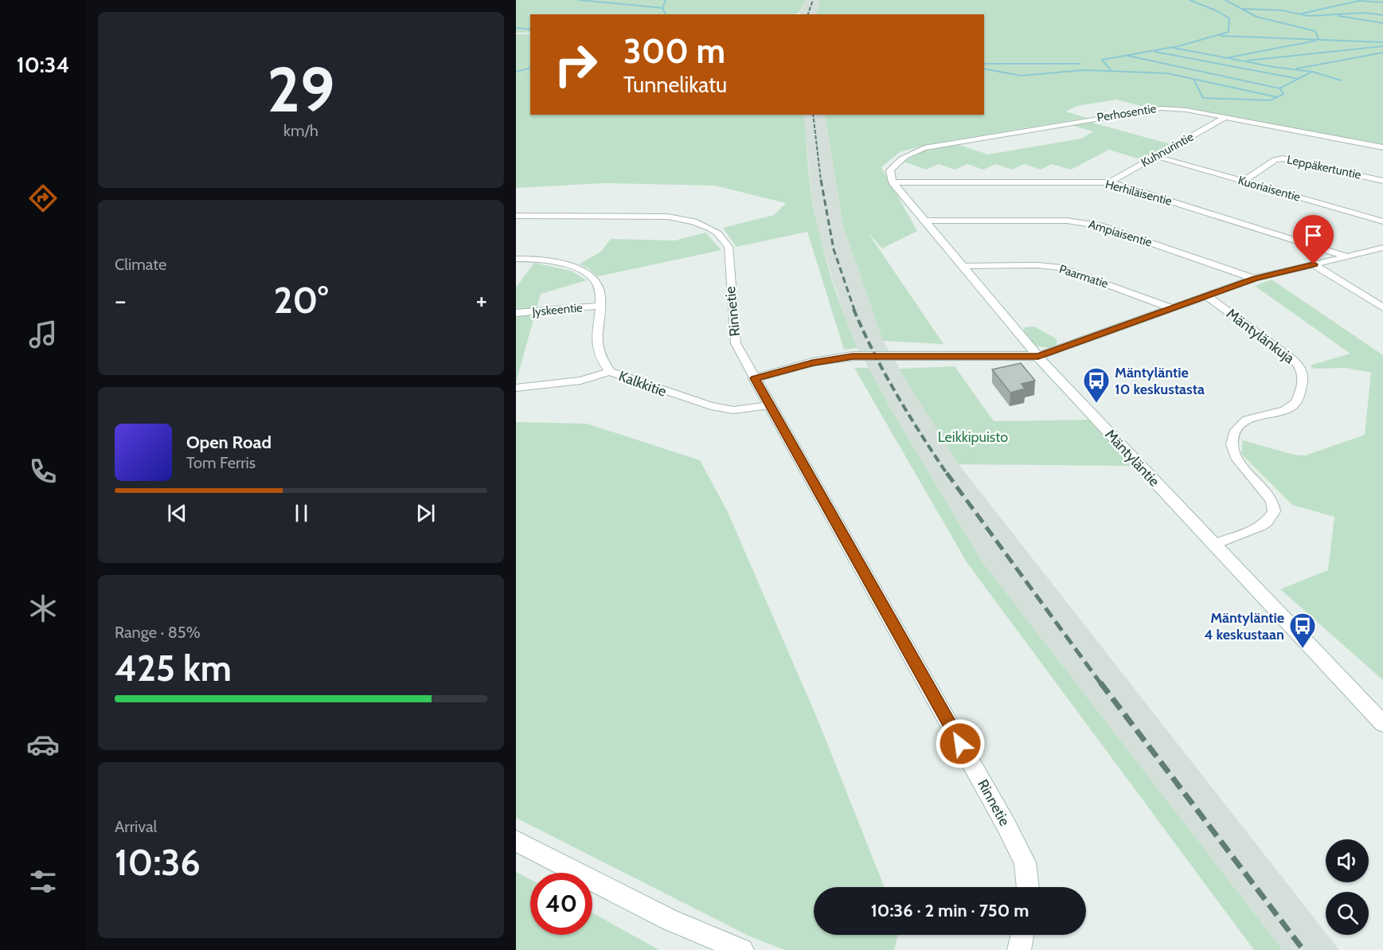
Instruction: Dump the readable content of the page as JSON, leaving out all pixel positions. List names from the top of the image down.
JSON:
{
  "streets": {
    "street": [
      "Perhosentie",
      "Kuhnurintie",
      "Leppäkertuntie",
      "Kuoriaisentie",
      "Herhiläisentie",
      "Ampiaisentie",
      "Paarmatie",
      "Jyskeentie",
      "Rinnetie",
      "Mäntylänkuja",
      "Kalkkitie",
      "Mäntyläntie"
    ]
  },
  "crossings": [
    ["Perhosentie", "Kuhnurintie"],
    ["Perhosentie", "Herhiläisentie"],
    ["Perhosentie", "Mäntyläntie"],
    ["Kuhnurintie", "Kuoriaisentie"],
    ["Kuhnurintie", "Herhiläisentie"],
    ["Leppäkertuntie", "Kuoriaisentie"],
    ["Herhiläisentie", "Mäntyläntie"],
    ["Ampiaisentie", "Mäntyläntie"],
    ["Paarmatie", "Mäntyläntie"],
    ["Rinnetie", "Kalkkitie"],
    ["Mäntylänkuja", "Mäntyläntie"]
  ],
  "parks": ["Leikkipuisto"],
  "places": {
    "bus stop": ["Mäntyläntie 10 keskustasta", "Mäntyläntie 4 keskustaan"]
  },
  "page": {
    "tabs": "10:34",
    "tile": [
      ["29", "km/h"],
      "Climate",
      ["Range · 85%", "425 km"],
      ["Arrival", "10:36"]
    ],
    "turn": ["300 m", "Tunnelikatu"],
    "heat": ["−", "20°", "+"],
    "song": ["Open Road", "Tom Ferris"],
    "limit": "40",
    "trip": "10:36 · 2 min · 750 m"
  }
}
